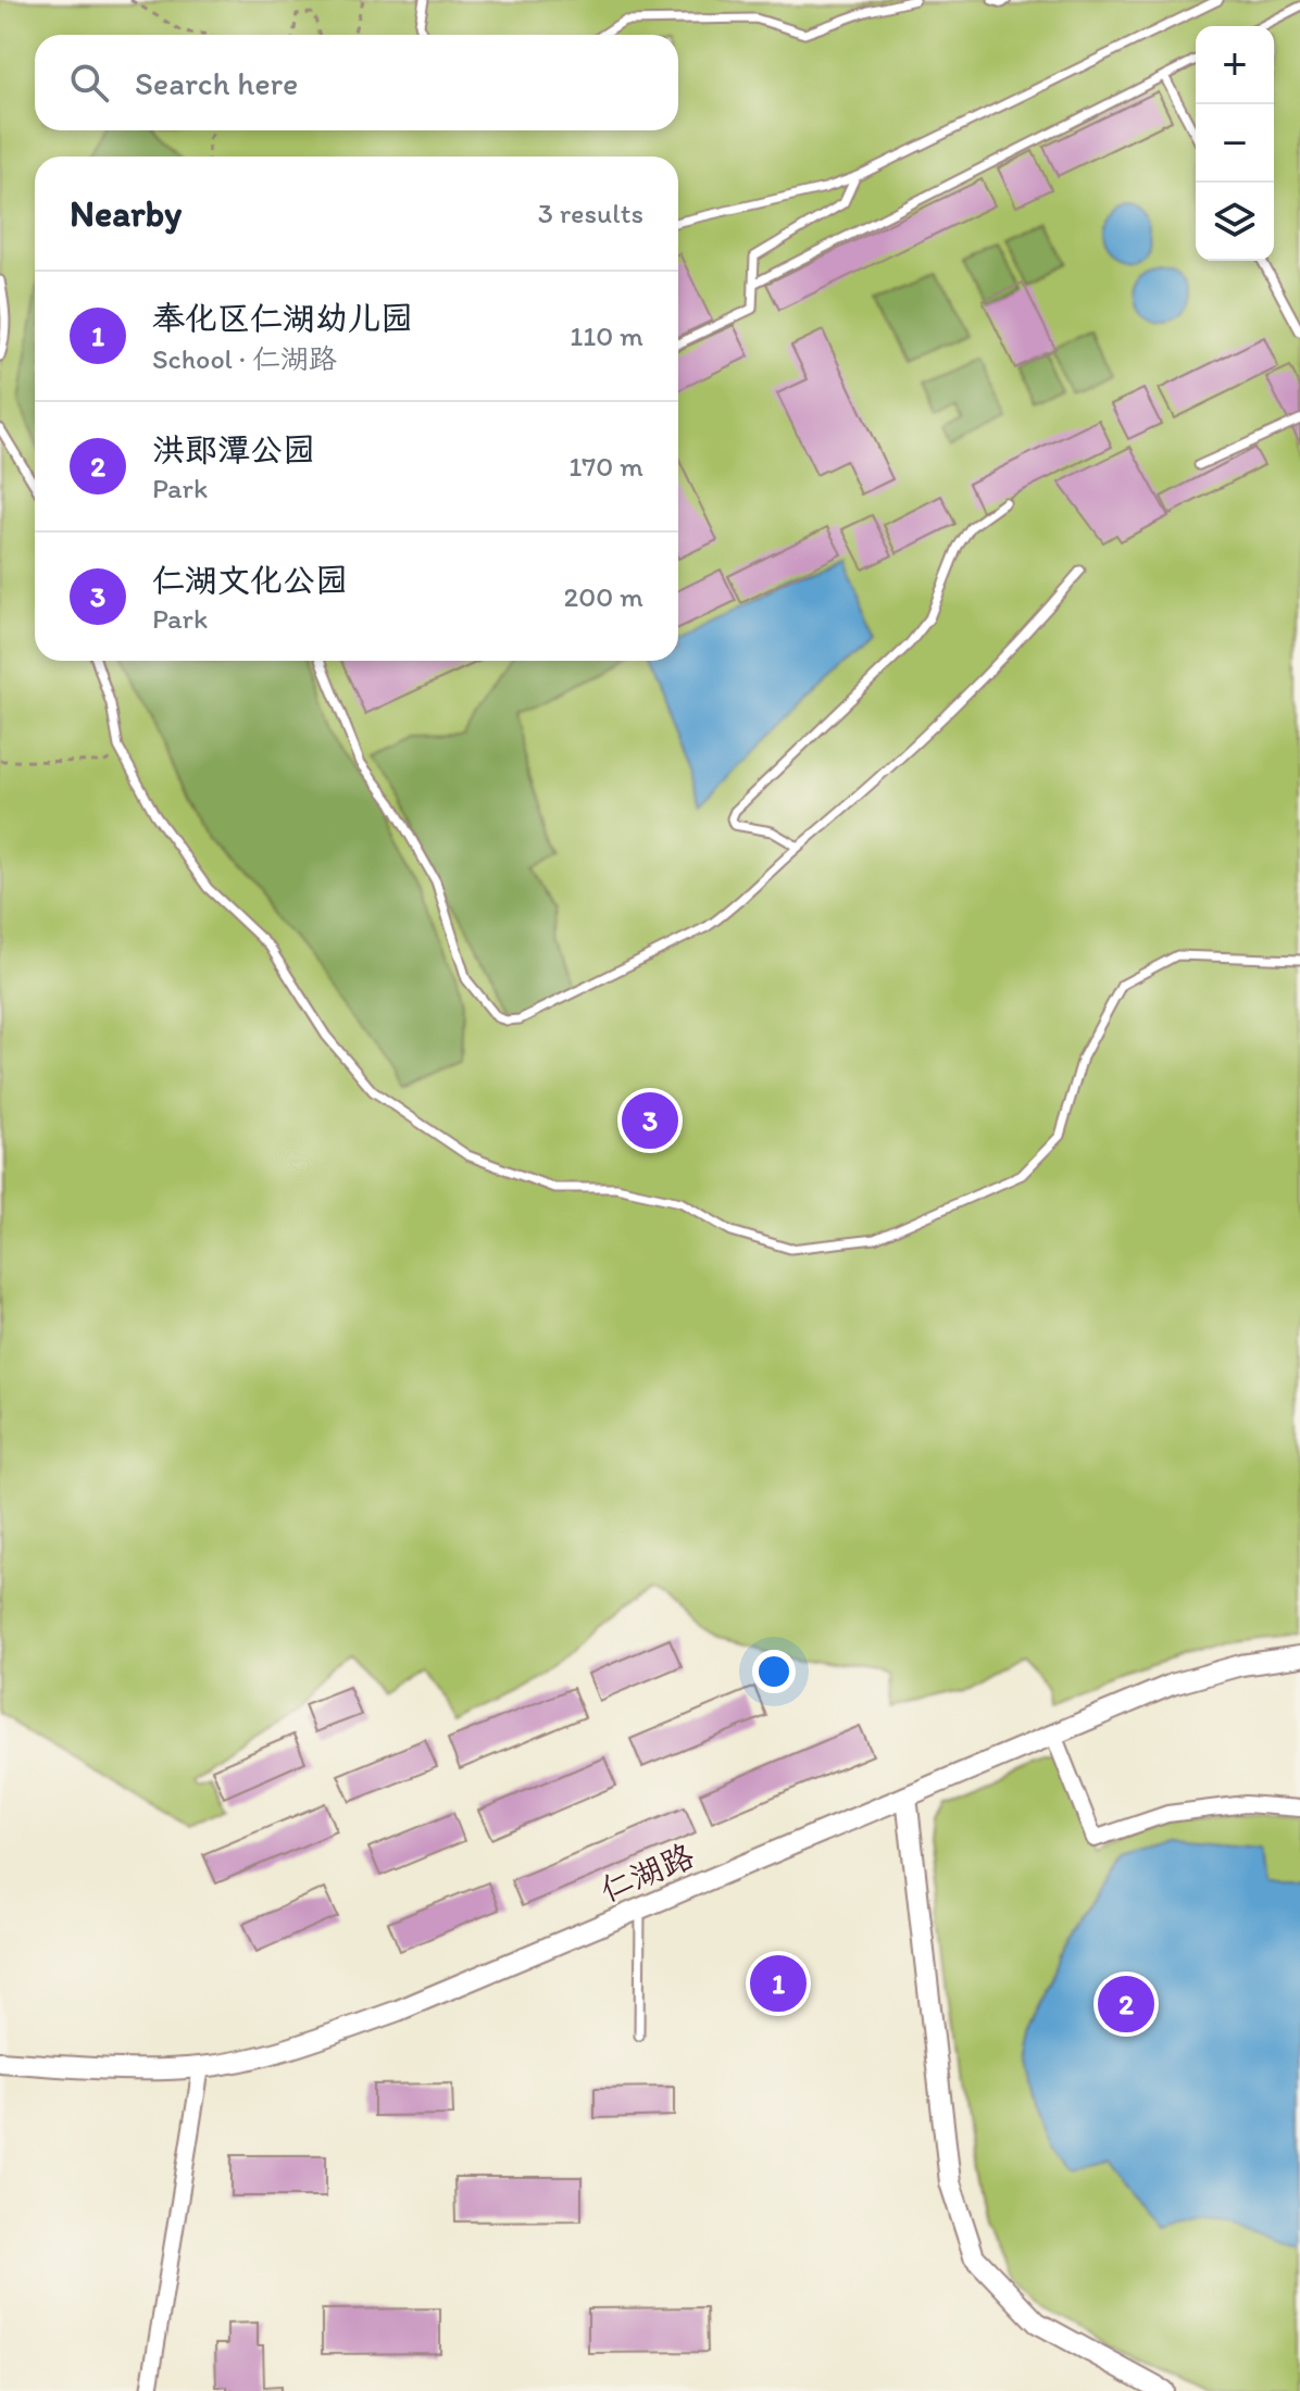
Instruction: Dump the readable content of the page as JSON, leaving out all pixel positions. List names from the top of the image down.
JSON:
{
  "streets": {
    "street": ["仁湖路"]
  },
  "page": {
    "map_buttons": ["+", "−"],
    "search": "Search here",
    "heading": ["Nearby", "3 results"],
    "list": [
      {
        "mark": "1",
        "name": "奉化区仁湖幼儿园",
        "note": "School · 仁湖路",
        "value": "110 m"
      },
      {
        "mark": "2",
        "name": "洪郎潭公园",
        "note": "Park",
        "value": "170 m"
      },
      {
        "mark": "3",
        "name": "仁湖文化公园",
        "note": "Park",
        "value": "200 m"
      }
    ],
    "pins": ["3", "1", "2"]
  }
}
